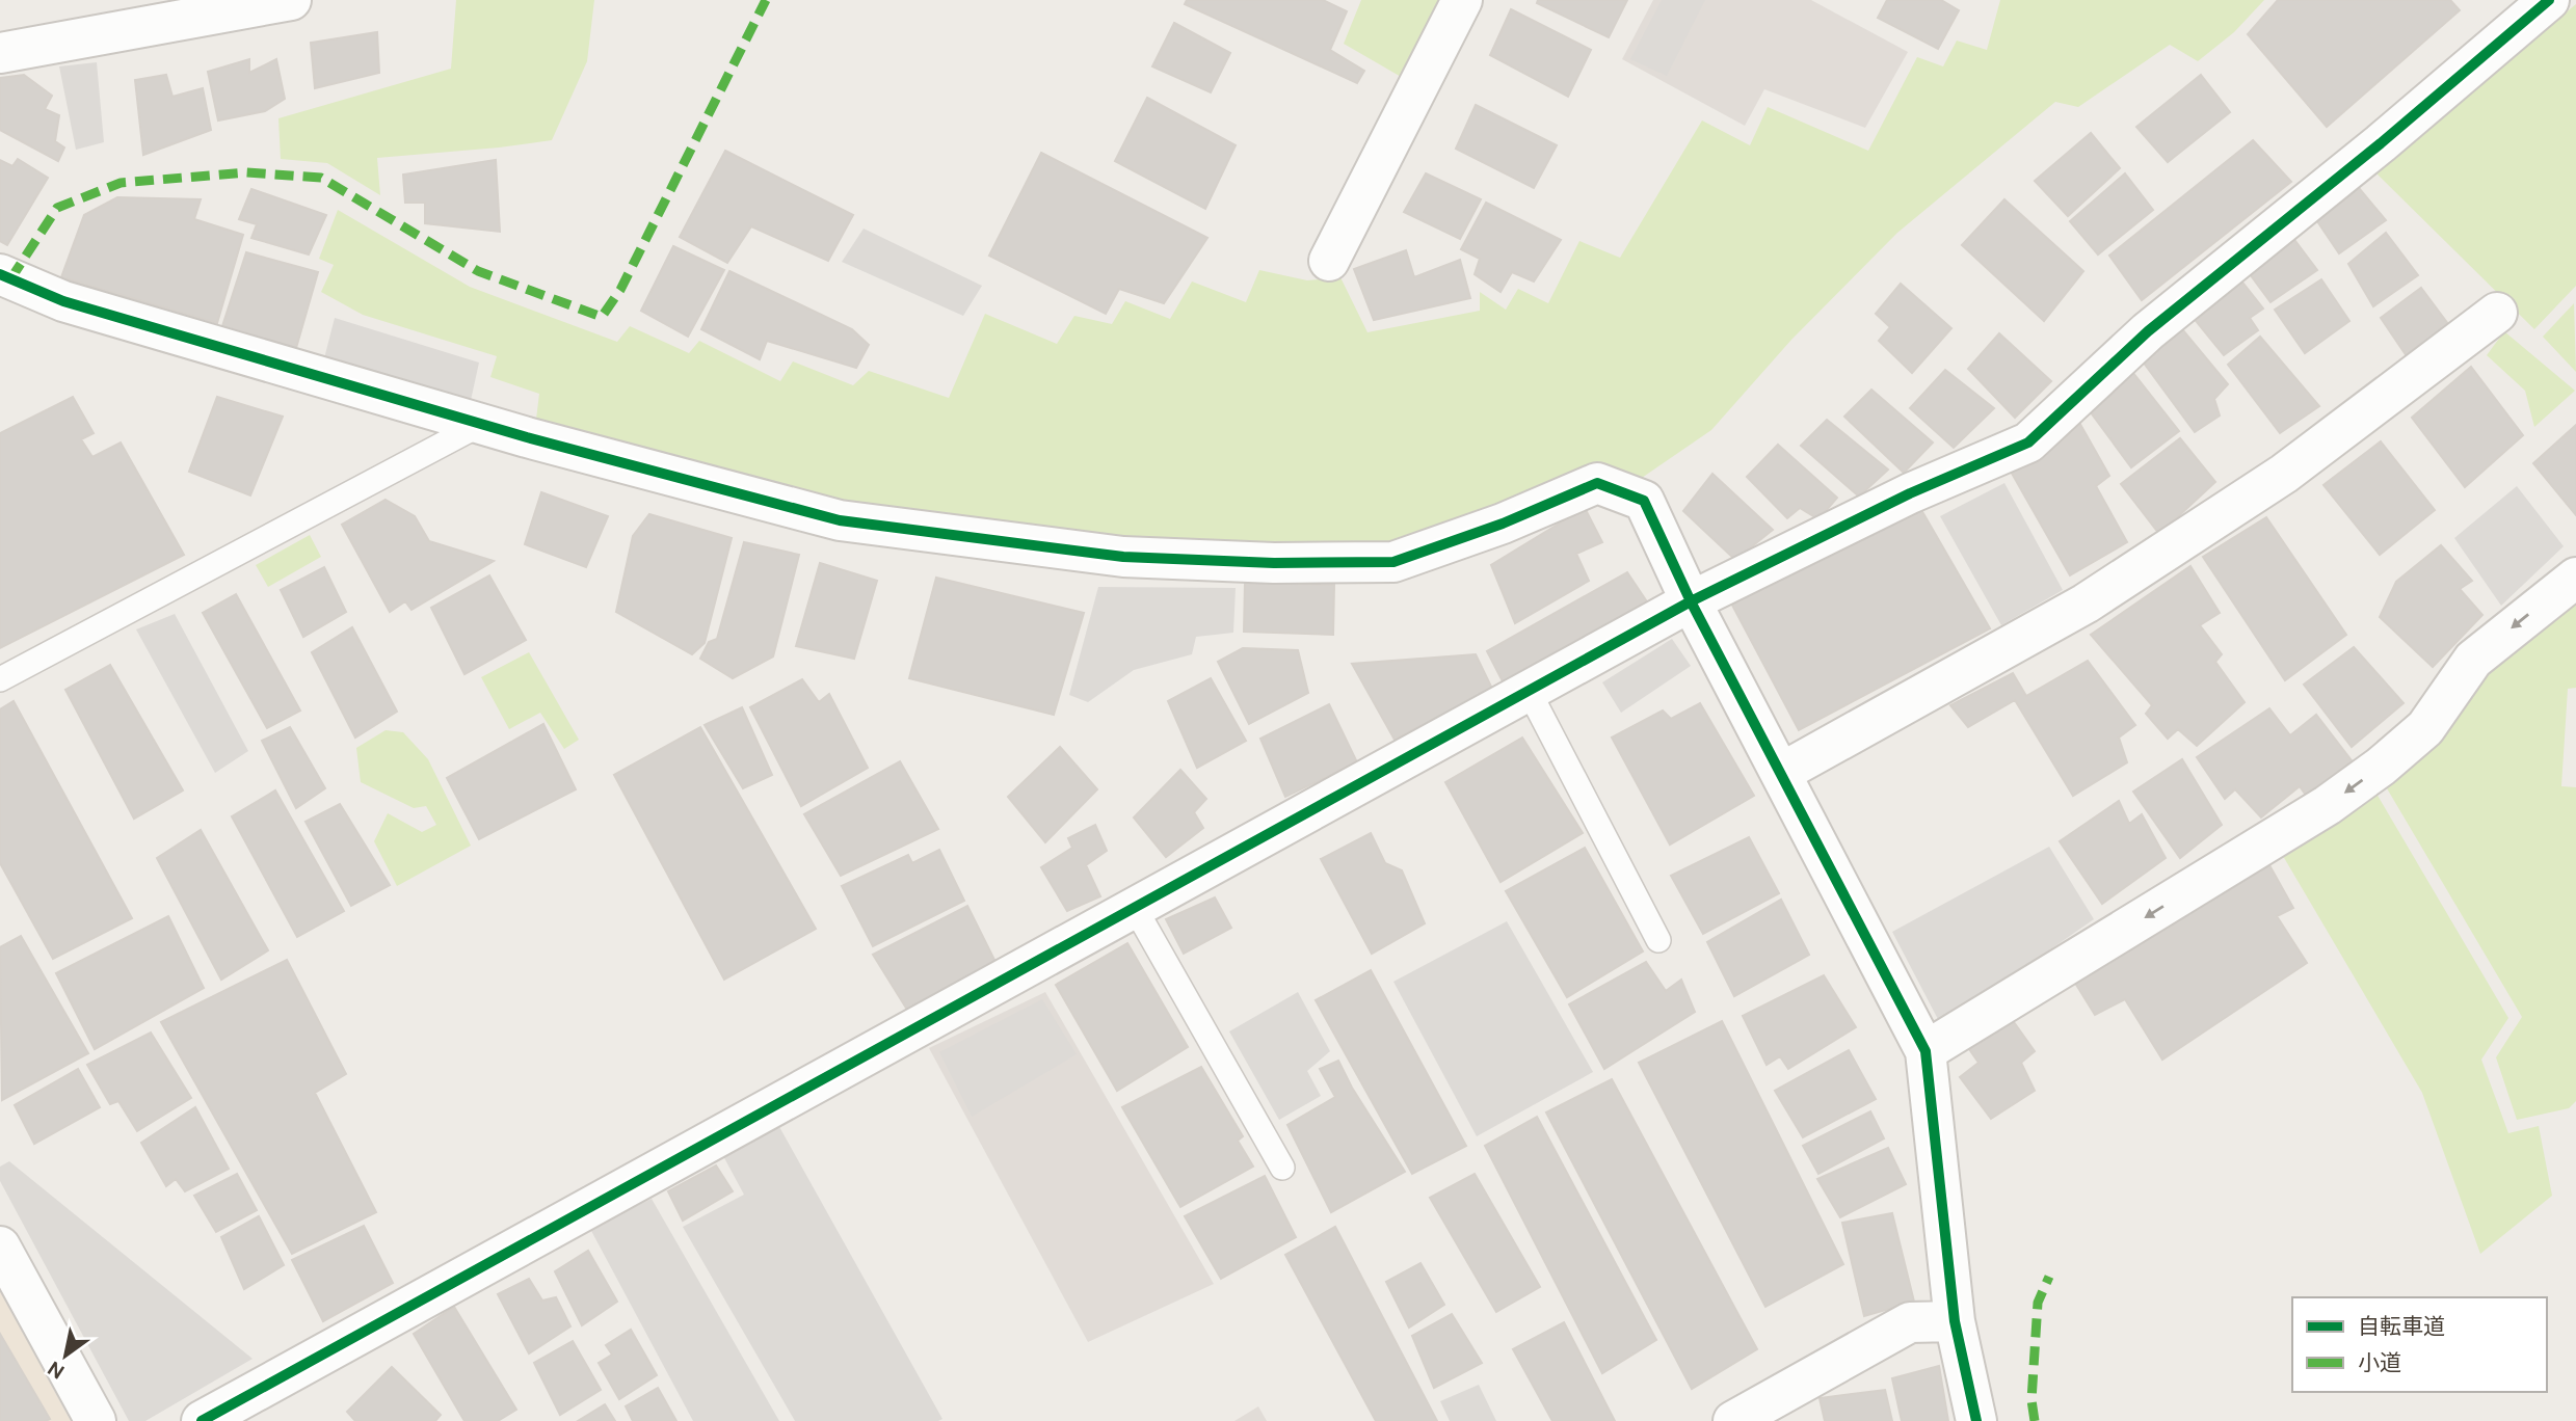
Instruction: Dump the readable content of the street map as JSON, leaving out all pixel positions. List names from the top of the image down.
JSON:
{
  "legend": ["自転車道", "小道"],
  "north": "bottom left"
}
